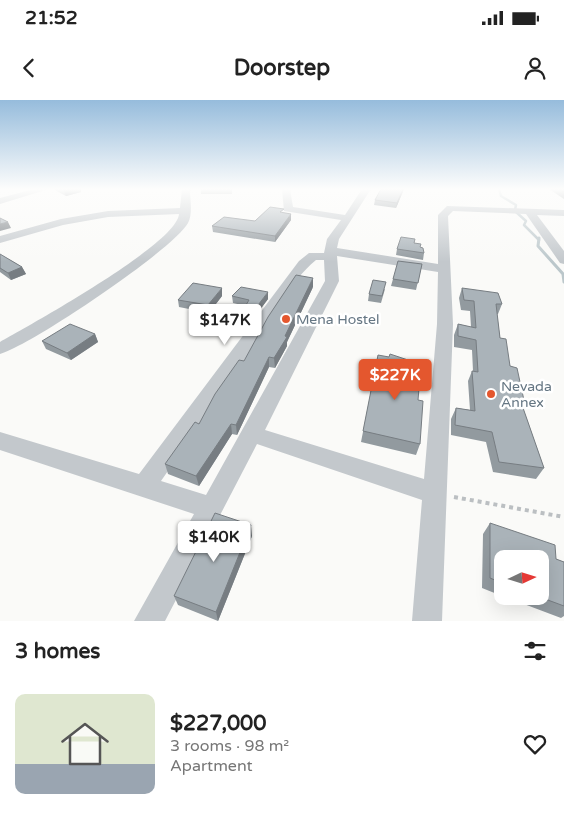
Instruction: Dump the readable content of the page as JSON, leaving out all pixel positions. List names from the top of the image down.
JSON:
{
  "places": ["Mena Hostel", "Nevada Annex"],
  "north": "right",
  "page": {
    "status": "21:52",
    "header": "Doorstep",
    "price": ["$147K", "$227K", "$140K"],
    "heading": "3 homes",
    "list": [
      {
        "name": "$227,000",
        "note": "3 rooms · 98 m² · Apartment"
      }
    ]
  }
}
